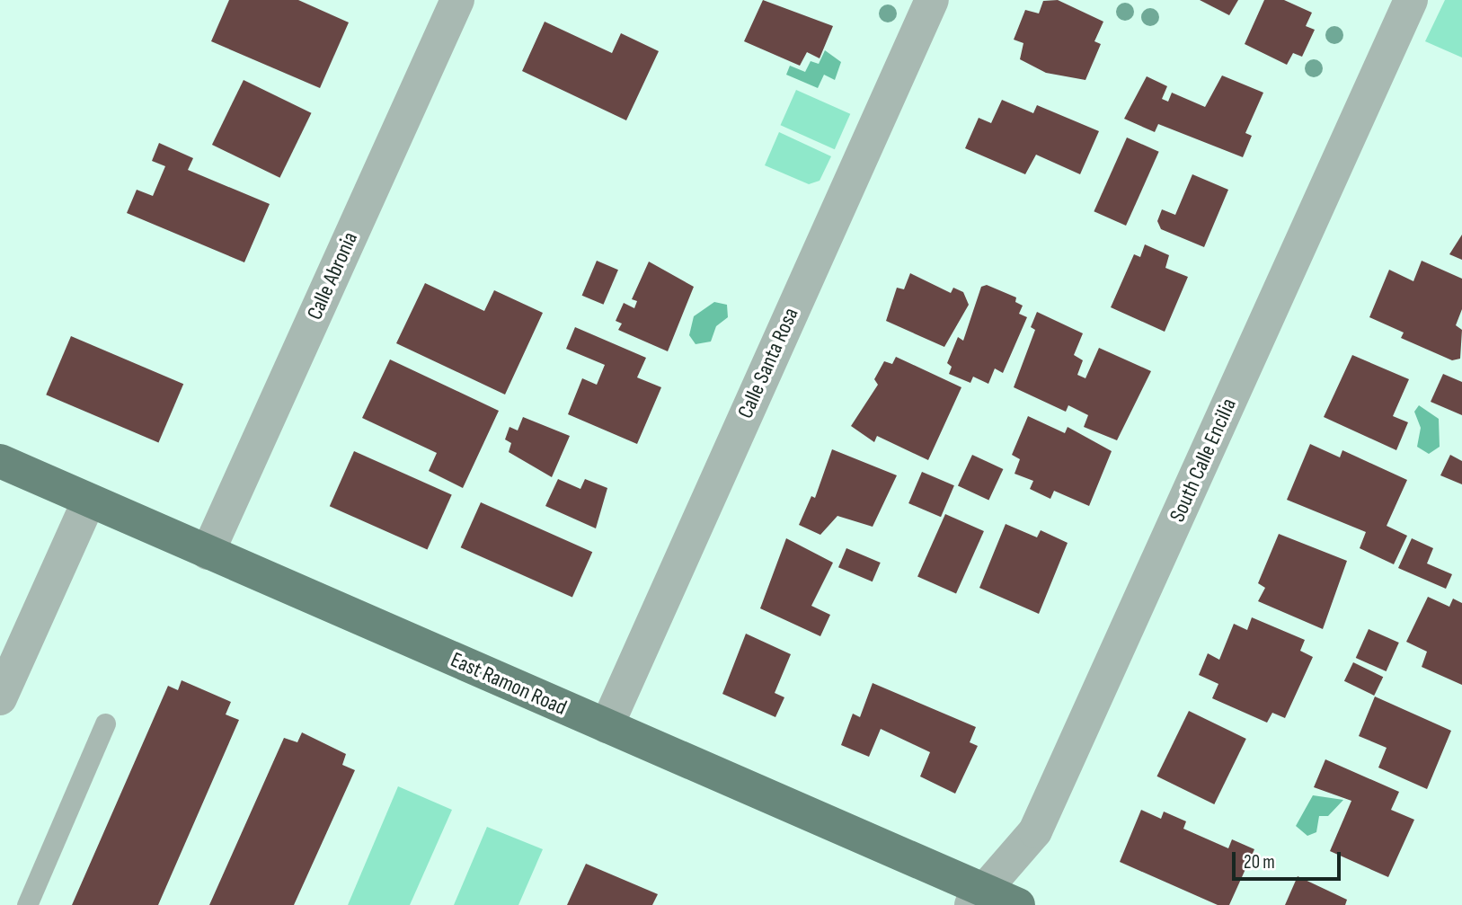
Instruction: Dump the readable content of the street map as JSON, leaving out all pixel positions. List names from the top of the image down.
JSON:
{
  "streets": {
    "main road": ["East Ramon Road"],
    "street": ["Calle Abronia", "Calle Santa Rosa", "South Calle Encilia"]
  },
  "crossings": [
    ["Calle Abronia", "East Ramon Road"],
    ["Calle Santa Rosa", "East Ramon Road"],
    ["South Calle Encilia", "East Ramon Road"]
  ],
  "scale_bar": "20 m"
}
